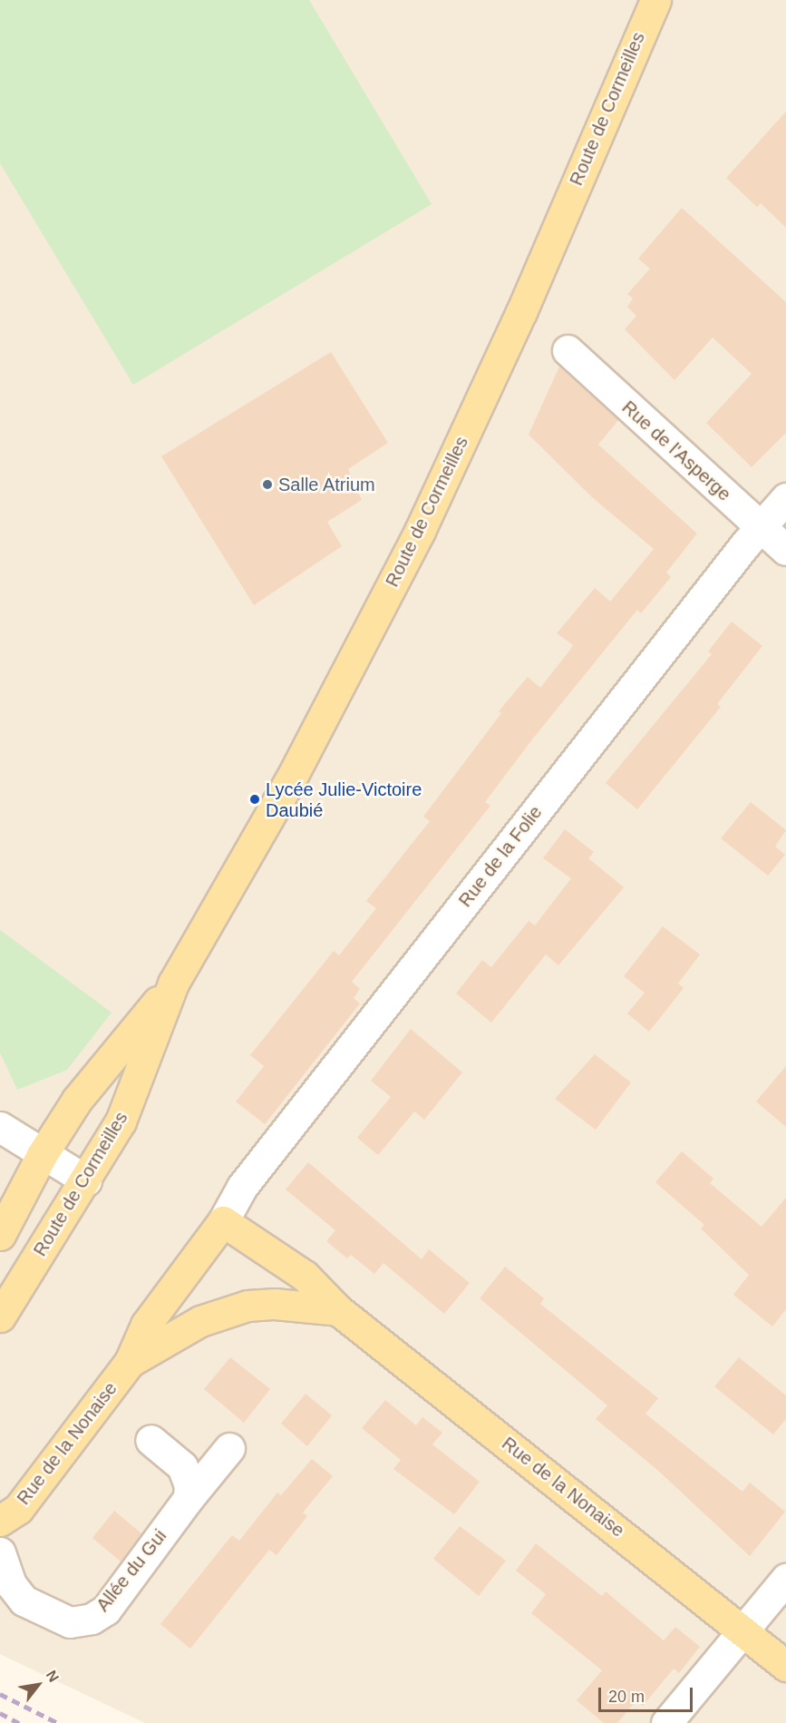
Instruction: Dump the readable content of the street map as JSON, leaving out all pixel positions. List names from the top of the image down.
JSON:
{
  "streets": {
    "main road": ["Route de Cormeilles", "Rue de la Nonaise"],
    "street": ["Rue de l'Asperge", "Rue de la Folie", "Allée du Gui"]
  },
  "crossings": [
    ["Rue de l'Asperge", "Rue de la Folie"],
    ["Rue de la Folie", "Rue de la Nonaise"]
  ],
  "places": ["Salle Atrium", "Lycée Julie-Victoire Daubié"],
  "scale_bar": "20 m",
  "north": "top right"
}
